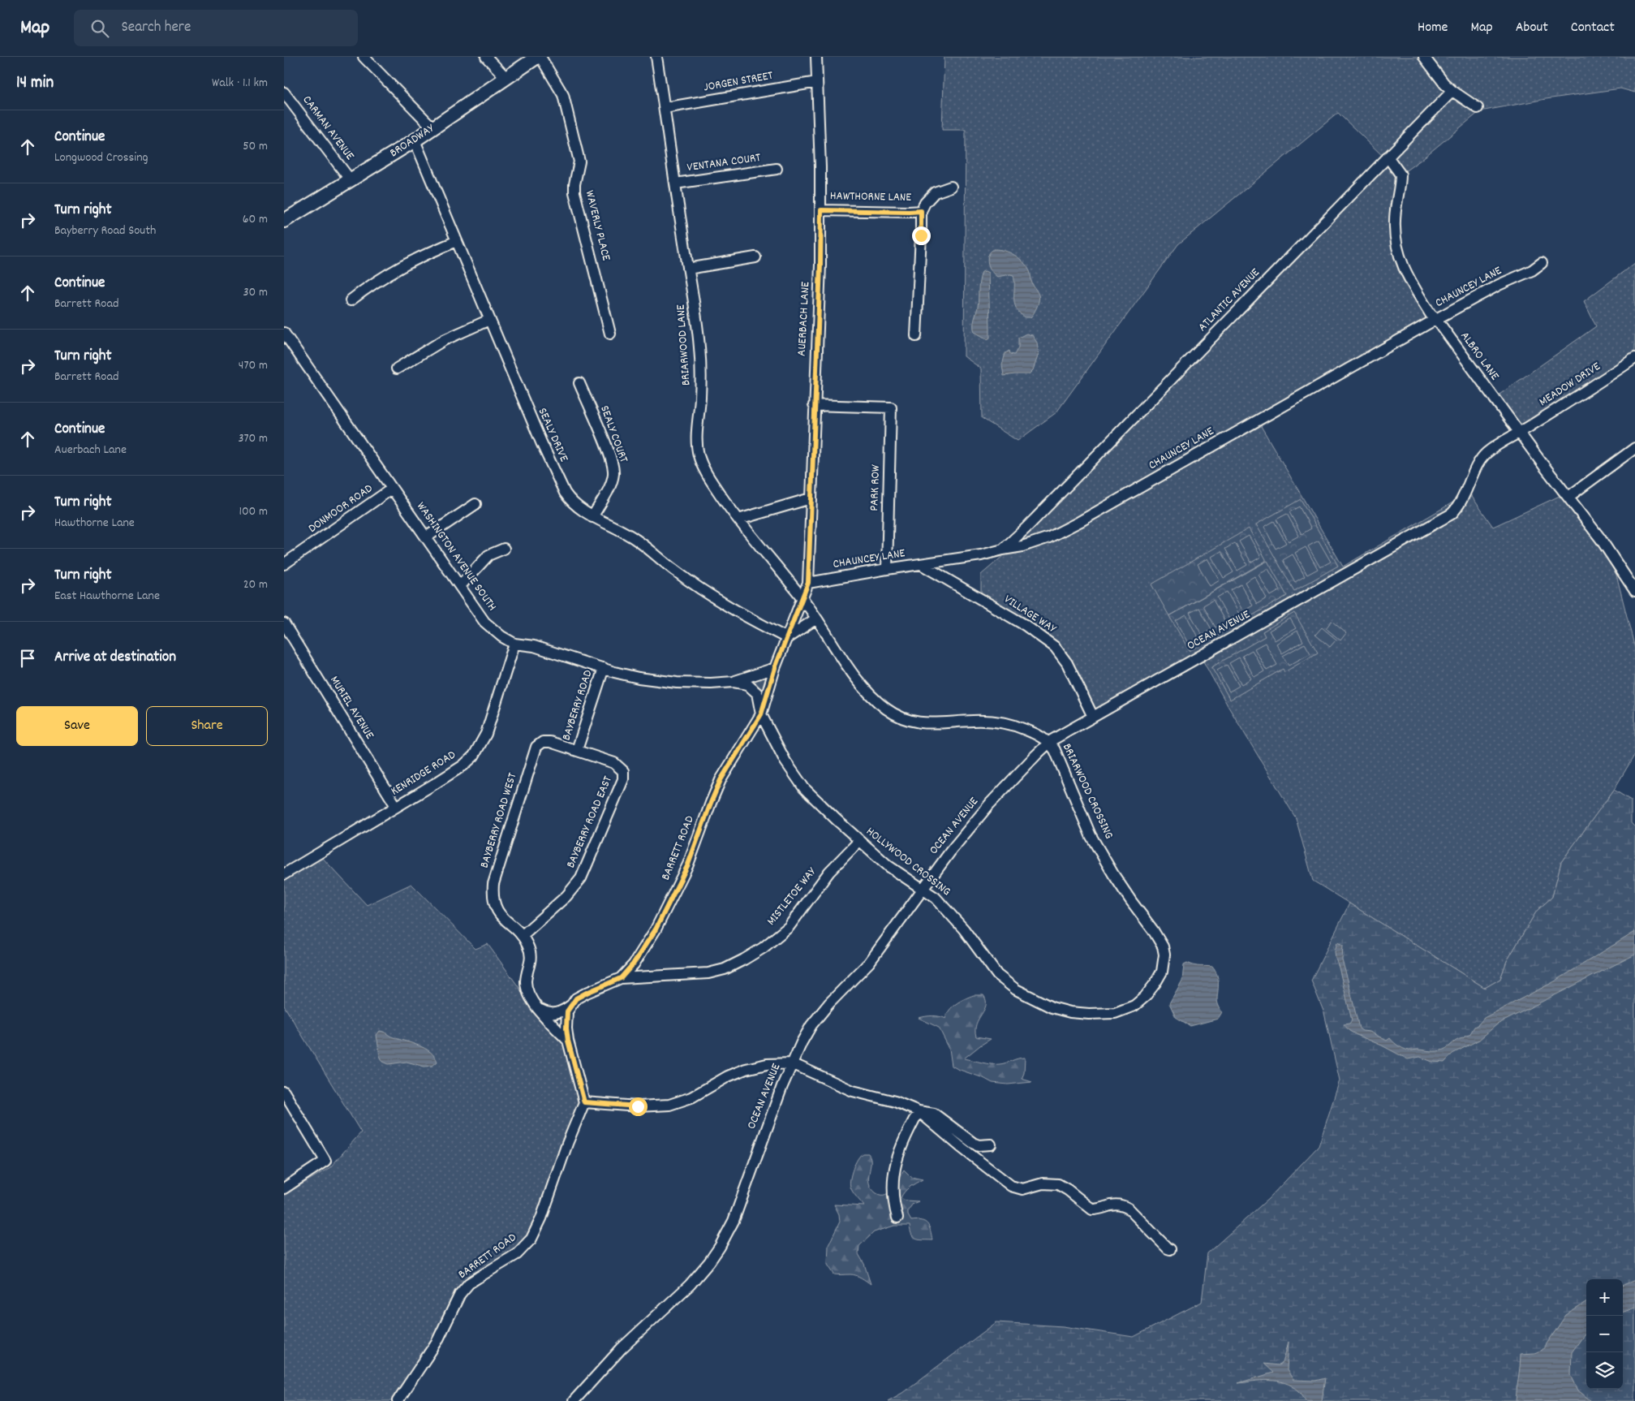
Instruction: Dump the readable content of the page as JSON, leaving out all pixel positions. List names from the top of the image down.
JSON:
{
  "streets": {
    "main road": ["BROADWAY"],
    "street": [
      "JORGEN STREET",
      "CARMAN AVENUE",
      "VENTANA COURT",
      "HAWTHORNE LANE",
      "WAVERLY PLACE",
      "CHAUNCEY LANE",
      "ATLANTIC AVENUE",
      "AUERBACH LANE",
      "BRIARWOOD LANE",
      "ALBRO LANE",
      "MEADOW DRIVE",
      "SEALY COURT",
      "SEALY DRIVE",
      "PARK ROW",
      "DONMOOR ROAD",
      "WASHINGTON AVENUE SOUTH",
      "VILLAGE WAY",
      "OCEAN AVENUE",
      "BAYBERRY ROAD",
      "MURIEL AVENUE",
      "KENRIDGE ROAD",
      "BRIARWOOD CROSSING",
      "BAYBERRY ROAD WEST",
      "BAYBERRY ROAD EAST",
      "BARRETT ROAD",
      "HOLLYWOOD CROSSING",
      "MISTLETOE WAY"
    ]
  },
  "crossings": [
    ["JORGEN STREET", "AUERBACH LANE"],
    ["JORGEN STREET", "BRIARWOOD LANE"],
    ["CARMAN AVENUE", "BROADWAY"],
    ["BROADWAY", "SEALY DRIVE"],
    ["VENTANA COURT", "BRIARWOOD LANE"],
    ["HAWTHORNE LANE", "AUERBACH LANE"],
    ["CHAUNCEY LANE", "ATLANTIC AVENUE"],
    ["CHAUNCEY LANE", "AUERBACH LANE"],
    ["CHAUNCEY LANE", "ALBRO LANE"],
    ["CHAUNCEY LANE", "PARK ROW"],
    ["CHAUNCEY LANE", "VILLAGE WAY"],
    ["ATLANTIC AVENUE", "ALBRO LANE"],
    ["AUERBACH LANE", "PARK ROW"],
    ["BRIARWOOD LANE", "BRIARWOOD CROSSING"],
    ["BRIARWOOD LANE", "BARRETT ROAD"],
    ["ALBRO LANE", "MEADOW DRIVE"],
    ["ALBRO LANE", "OCEAN AVENUE"],
    ["MEADOW DRIVE", "OCEAN AVENUE"],
    ["SEALY COURT", "SEALY DRIVE"],
    ["SEALY DRIVE", "BARRETT ROAD"],
    ["DONMOOR ROAD", "WASHINGTON AVENUE SOUTH"],
    ["WASHINGTON AVENUE SOUTH", "BAYBERRY ROAD"],
    ["WASHINGTON AVENUE SOUTH", "KENRIDGE ROAD"],
    ["WASHINGTON AVENUE SOUTH", "BARRETT ROAD"],
    ["WASHINGTON AVENUE SOUTH", "HOLLYWOOD CROSSING"],
    ["VILLAGE WAY", "OCEAN AVENUE"],
    ["OCEAN AVENUE", "BRIARWOOD CROSSING"],
    ["OCEAN AVENUE", "HOLLYWOOD CROSSING"],
    ["BAYBERRY ROAD", "BAYBERRY ROAD WEST"],
    ["BAYBERRY ROAD", "BAYBERRY ROAD EAST"],
    ["MURIEL AVENUE", "KENRIDGE ROAD"],
    ["BRIARWOOD CROSSING", "BARRETT ROAD"],
    ["BRIARWOOD CROSSING", "HOLLYWOOD CROSSING"],
    ["BAYBERRY ROAD WEST", "BAYBERRY ROAD EAST"],
    ["BARRETT ROAD", "HOLLYWOOD CROSSING"],
    ["BARRETT ROAD", "MISTLETOE WAY"],
    ["HOLLYWOOD CROSSING", "MISTLETOE WAY"]
  ],
  "page": {
    "header": "Map",
    "search": "Search here",
    "nav": [
      "Home",
      "Map",
      "About",
      "Contact"
    ],
    "heading": ["14 min", "Walk · 1.1 km"],
    "list": [
      ["Continue", "Longwood Crossing", "50 m"],
      ["Turn right", "Bayberry Road South", "60 m"],
      ["Continue", "Barrett Road", "30 m"],
      ["Turn right", "Barrett Road", "470 m"],
      ["Continue", "Auerbach Lane", "370 m"],
      ["Turn right", "Hawthorne Lane", "100 m"],
      ["Turn right", "East Hawthorne Lane", "20 m"],
      "Arrive at destination"
    ],
    "buttons": ["Save", "Share"],
    "map_buttons": ["+", "−"]
  }
}
